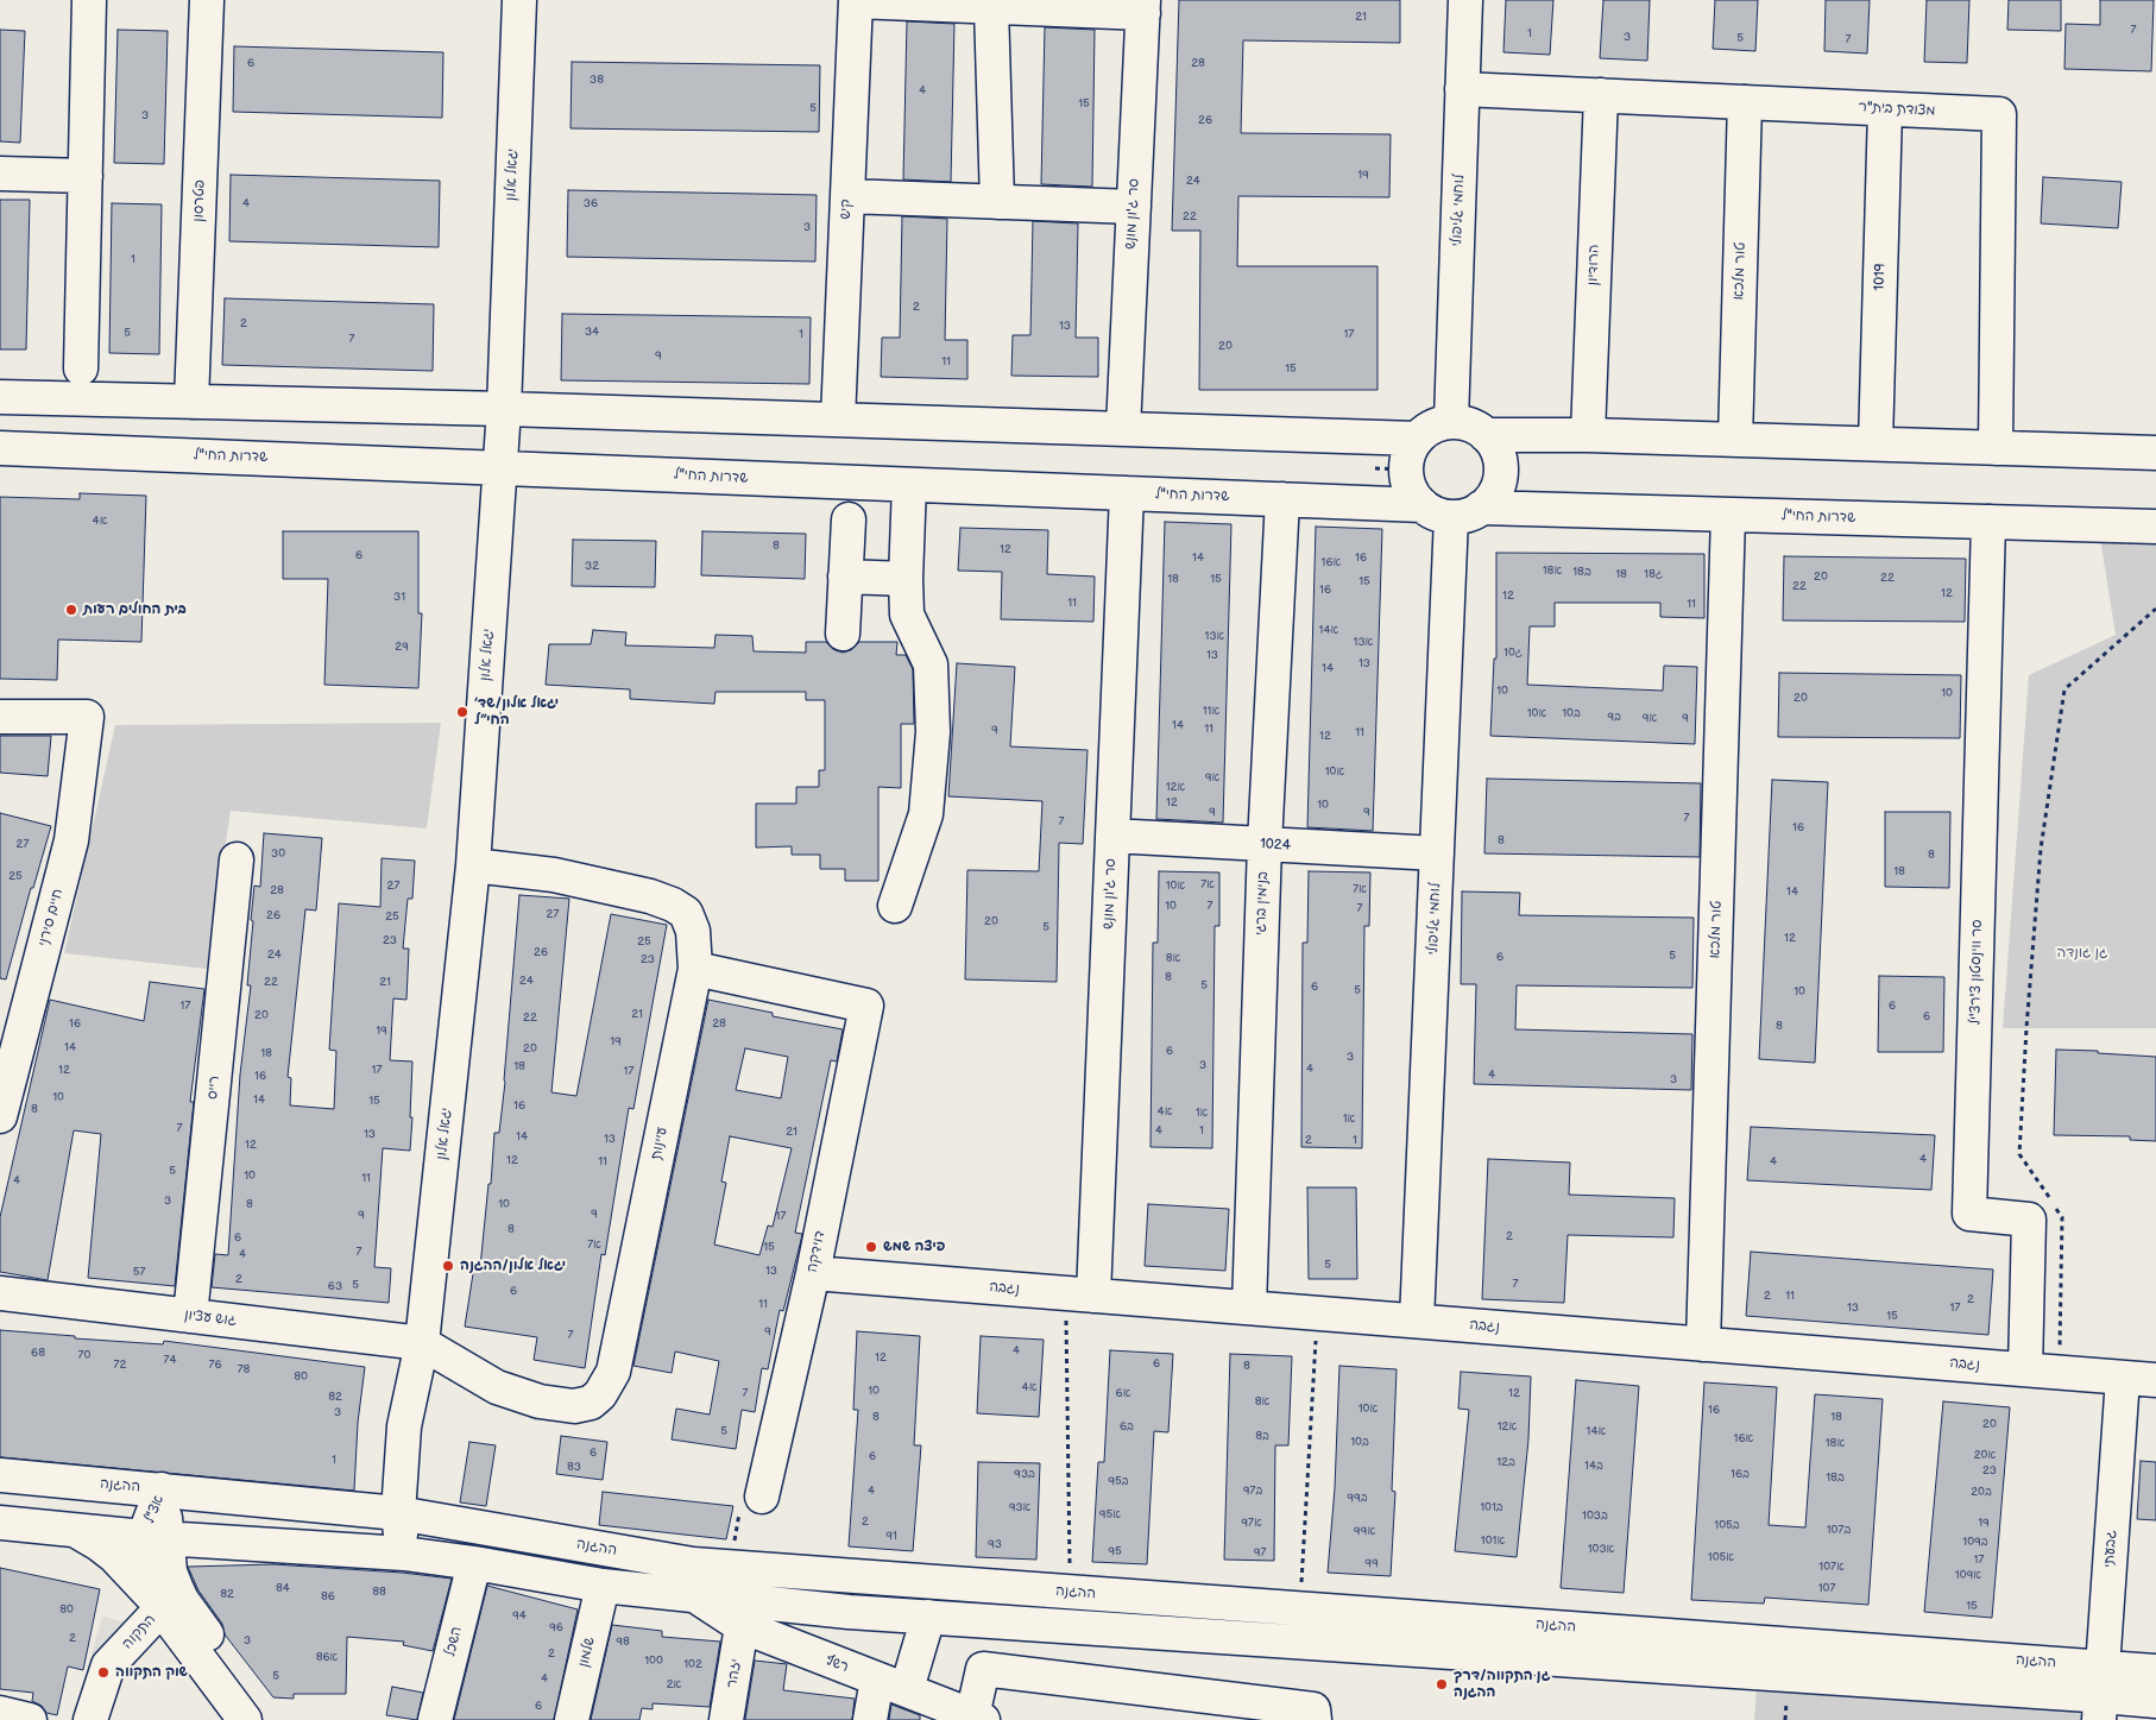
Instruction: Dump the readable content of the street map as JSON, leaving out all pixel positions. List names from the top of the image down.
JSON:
{
  "streets": {
    "street": [
      "מצודת בית\"ר",
      "יגאל אלון",
      "פטרסון",
      "קיש",
      "לוחמי גליפולי",
      "סר ג'ון מונש",
      "הרודיון",
      "טור מלכא",
      "1019",
      "שדרות החי\"ל",
      "1024",
      "בנימין ברגי",
      "חיים סירני",
      "סר ווינסטון צ'רצ'יל",
      "רייס",
      "עיינות",
      "דוידקה",
      "נגבה",
      "גוש עציון",
      "ההגנה",
      "אצ\"ל",
      "גבעתי",
      "התקוה",
      "השכל",
      "שלמון",
      "רשף",
      "יזהר"
    ]
  },
  "crossings": [
    ["מצודת בית\"ר", "לוחמי גליפולי"],
    ["מצודת בית\"ר", "הרודיון"],
    ["מצודת בית\"ר", "טור מלכא"],
    ["מצודת בית\"ר", "1019"],
    ["יגאל אלון", "שדרות החי\"ל"],
    ["יגאל אלון", "עיינות"],
    ["יגאל אלון", "גוש עציון"],
    ["יגאל אלון", "ההגנה"],
    ["לוחמי גליפולי", "שדרות החי\"ל"],
    ["לוחמי גליפולי", "1024"],
    ["לוחמי גליפולי", "נגבה"],
    ["סר ג'ון מונש", "שדרות החי\"ל"],
    ["סר ג'ון מונש", "1024"],
    ["סר ג'ון מונש", "נגבה"],
    ["טור מלכא", "שדרות החי\"ל"],
    ["טור מלכא", "נגבה"],
    ["שדרות החי\"ל", "בנימין ברגי"],
    ["שדרות החי\"ל", "סר ווינסטון צ'רצ'יל"],
    ["1024", "בנימין ברגי"],
    ["בנימין ברגי", "נגבה"],
    ["סר ווינסטון צ'רצ'יל", "נגבה"],
    ["רייס", "גוש עציון"],
    ["עיינות", "דוידקה"],
    ["עיינות", "גוש עציון"],
    ["דוידקה", "נגבה"],
    ["נגבה", "גבעתי"],
    ["ההגנה", "אצ\"ל"],
    ["ההגנה", "גבעתי"],
    ["ההגנה", "השכל"],
    ["ההגנה", "שלמון"],
    ["ההגנה", "רשף"],
    ["אצ\"ל", "התקוה"],
    ["רשף", "יזהר"]
  ],
  "parks": ["גן גונדה"],
  "places": [
    "בית החולים רעות",
    "יגאל אלון/שד׳ החי״ל",
    "פיצה שמש",
    "יגאל אלון/ההגנה",
    "שוק התקווה",
    "גן התקווה/דרך ההגנה"
  ],
  "house_numbers": [
    "21",
    "7",
    "1",
    "3",
    "5",
    "7",
    "6",
    "28",
    "38",
    "4",
    "15",
    "5",
    "3",
    "26",
    "19",
    "24",
    "4",
    "36",
    "22",
    "3",
    "1",
    "2",
    "2",
    "13",
    "34",
    "5",
    "1",
    "17",
    "7",
    "20",
    "9",
    "11",
    "15",
    "4א",
    "8",
    "12",
    "6",
    "14",
    "16",
    "16א",
    "32",
    "18א",
    "18ב",
    "18",
    "18ג",
    "20",
    "22",
    "18",
    "15",
    "15",
    "22",
    "16",
    "12",
    "12",
    "31",
    "11",
    "11",
    "14א",
    "13א",
    "13א",
    "29",
    "10ג",
    "13",
    "13",
    "14",
    "10",
    "10",
    "20",
    "11א",
    "10א",
    "10ב",
    "9ב",
    "9א",
    "9",
    "14",
    "11",
    "9",
    "11",
    "12",
    "10א",
    "9א",
    "12א",
    "12",
    "10",
    "9",
    "9",
    "7",
    "7",
    "16",
    "8",
    "27",
    "30",
    "8",
    "18",
    "25",
    "7א",
    "27",
    "10א",
    "7א",
    "28",
    "14",
    "10",
    "7",
    "7",
    "27",
    "26",
    "25",
    "20",
    "5",
    "12",
    "23",
    "25",
    "26",
    "24",
    "5",
    "6",
    "8א",
    "23",
    "8",
    "24",
    "22",
    "21",
    "5",
    "6",
    "5",
    "10",
    "17",
    "6",
    "21",
    "20",
    "6",
    "22",
    "16",
    "28",
    "8",
    "19",
    "19",
    "14",
    "20",
    "6",
    "18",
    "3",
    "3",
    "18",
    "4",
    "12",
    "17",
    "17",
    "4",
    "16",
    "3",
    "10",
    "14",
    "15",
    "16",
    "8",
    "4א",
    "1א",
    "1א",
    "7",
    "4",
    "1",
    "21",
    "13",
    "14",
    "13",
    "2",
    "1",
    "12",
    "4",
    "12",
    "11",
    "4",
    "5",
    "10",
    "11",
    "4",
    "3",
    "8",
    "10",
    "9",
    "9",
    "17",
    "8",
    "2",
    "6",
    "7א",
    "15",
    "7",
    "4",
    "5",
    "13",
    "57",
    "2",
    "7",
    "5",
    "63",
    "6",
    "2",
    "11",
    "2",
    "11",
    "13",
    "17",
    "15",
    "9",
    "7",
    "4",
    "68",
    "70",
    "12",
    "74",
    "6",
    "72",
    "76",
    "8",
    "78",
    "80",
    "4א",
    "10",
    "7",
    "6א",
    "12",
    "82",
    "8א",
    "10א",
    "16",
    "3",
    "8",
    "18",
    "20",
    "6ב",
    "12א",
    "5",
    "14א",
    "8ב",
    "16א",
    "10ב",
    "18א",
    "6",
    "20א",
    "6",
    "1",
    "12ב",
    "14ב",
    "83",
    "23",
    "93ב",
    "16ב",
    "18ב",
    "95ב",
    "4",
    "97ב",
    "20ב",
    "99ב",
    "93א",
    "101ב",
    "95א",
    "103ב",
    "2",
    "97א",
    "19",
    "105ב",
    "107ב",
    "99א",
    "91",
    "101א",
    "109ב",
    "93",
    "103א",
    "95",
    "97",
    "105א",
    "17",
    "99",
    "107א",
    "109א",
    "84",
    "107",
    "88",
    "82",
    "86",
    "15",
    "80",
    "94",
    "96",
    "2",
    "3",
    "98",
    "2",
    "86א",
    "100",
    "102",
    "5",
    "4",
    "2א",
    "6"
  ]
}
